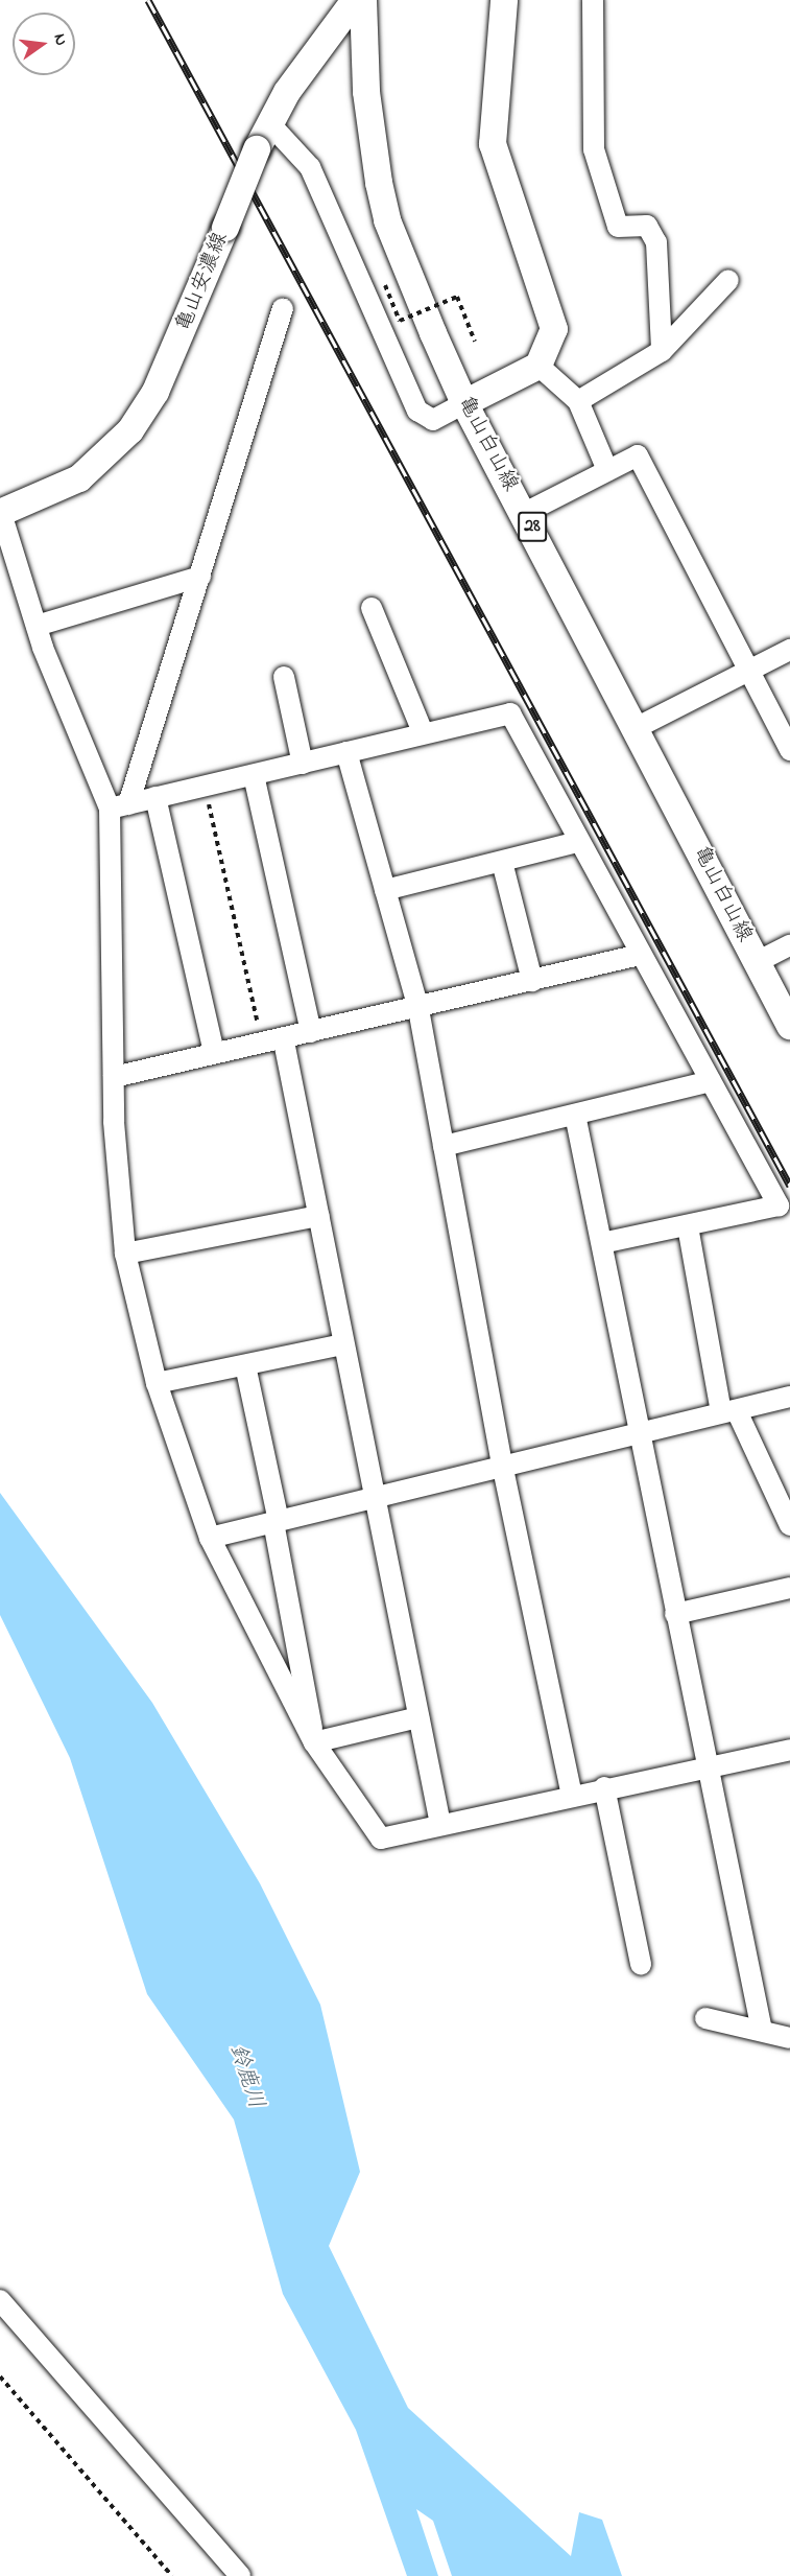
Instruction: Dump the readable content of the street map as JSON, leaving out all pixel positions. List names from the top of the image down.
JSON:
{
  "streets": {
    "main road": ["亀山安濃線", "亀山白山線", "28"]
  },
  "water": ["鈴鹿川"],
  "north": "right"
}
